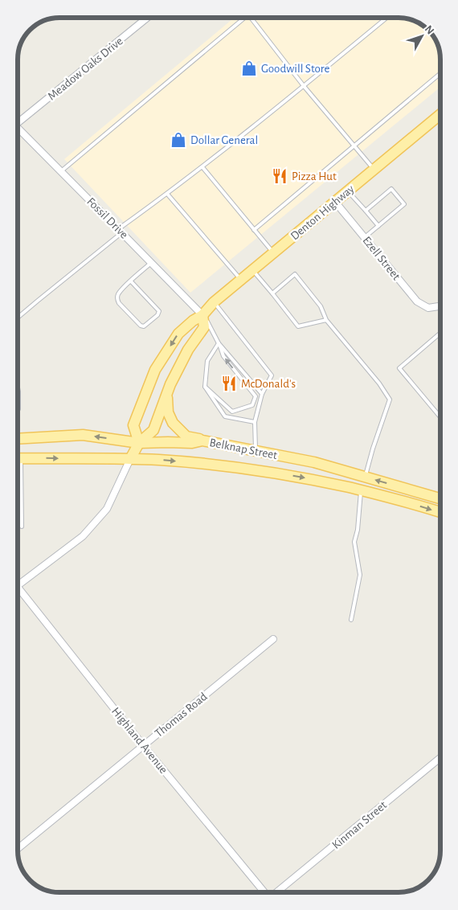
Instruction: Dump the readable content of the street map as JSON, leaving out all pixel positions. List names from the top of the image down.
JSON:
{
  "streets": {
    "main road": ["Denton Highway", "Belknap Street"],
    "street": [
      "Meadow Oaks Drive",
      "Fossil Drive",
      "Ezell Street",
      "Thomas Road",
      "Highland Avenue",
      "Kinman Street"
    ]
  },
  "crossings": [
    ["Denton Highway", "Fossil Drive"],
    ["Denton Highway", "Ezell Street"],
    ["Denton Highway", "Belknap Street"],
    ["Thomas Road", "Highland Avenue"]
  ],
  "places": {
    "shop": ["Goodwill Store", "Dollar General"],
    "restaurant": ["Pizza Hut", "McDonald's"]
  },
  "north": "top right"
}
